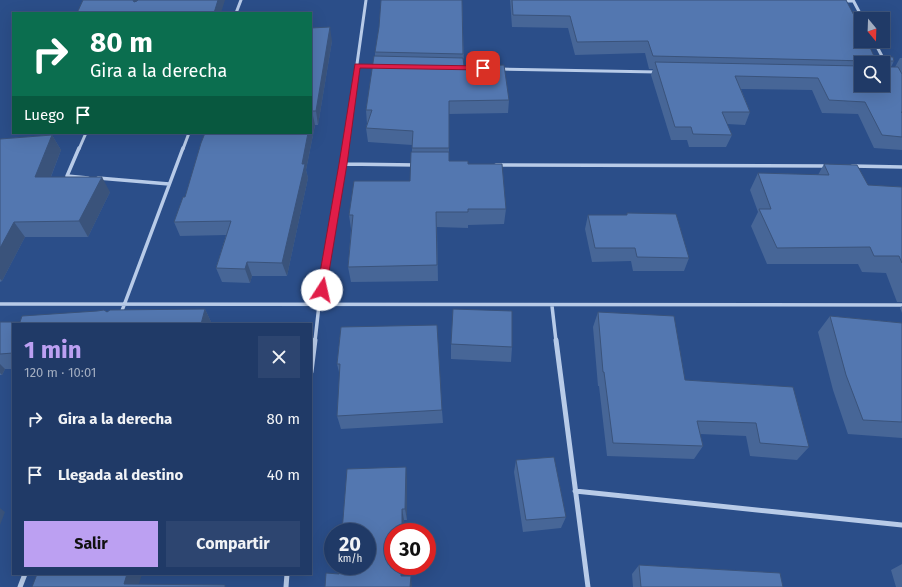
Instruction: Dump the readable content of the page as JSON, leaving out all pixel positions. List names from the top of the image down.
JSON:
{
  "north": "bottom",
  "page": {
    "turn": ["80 m", "Gira a la derecha"],
    "then": "Luego",
    "heading": ["1 min", "120 m · 10:01"],
    "list": [
      {
        "name": "Gira a la derecha",
        "value": "80 m"
      },
      {
        "name": "Llegada al destino",
        "value": "40 m"
      }
    ],
    "buttons": ["Salir", "Compartir"],
    "speed": "20 km/h",
    "limit": "30"
  }
}
